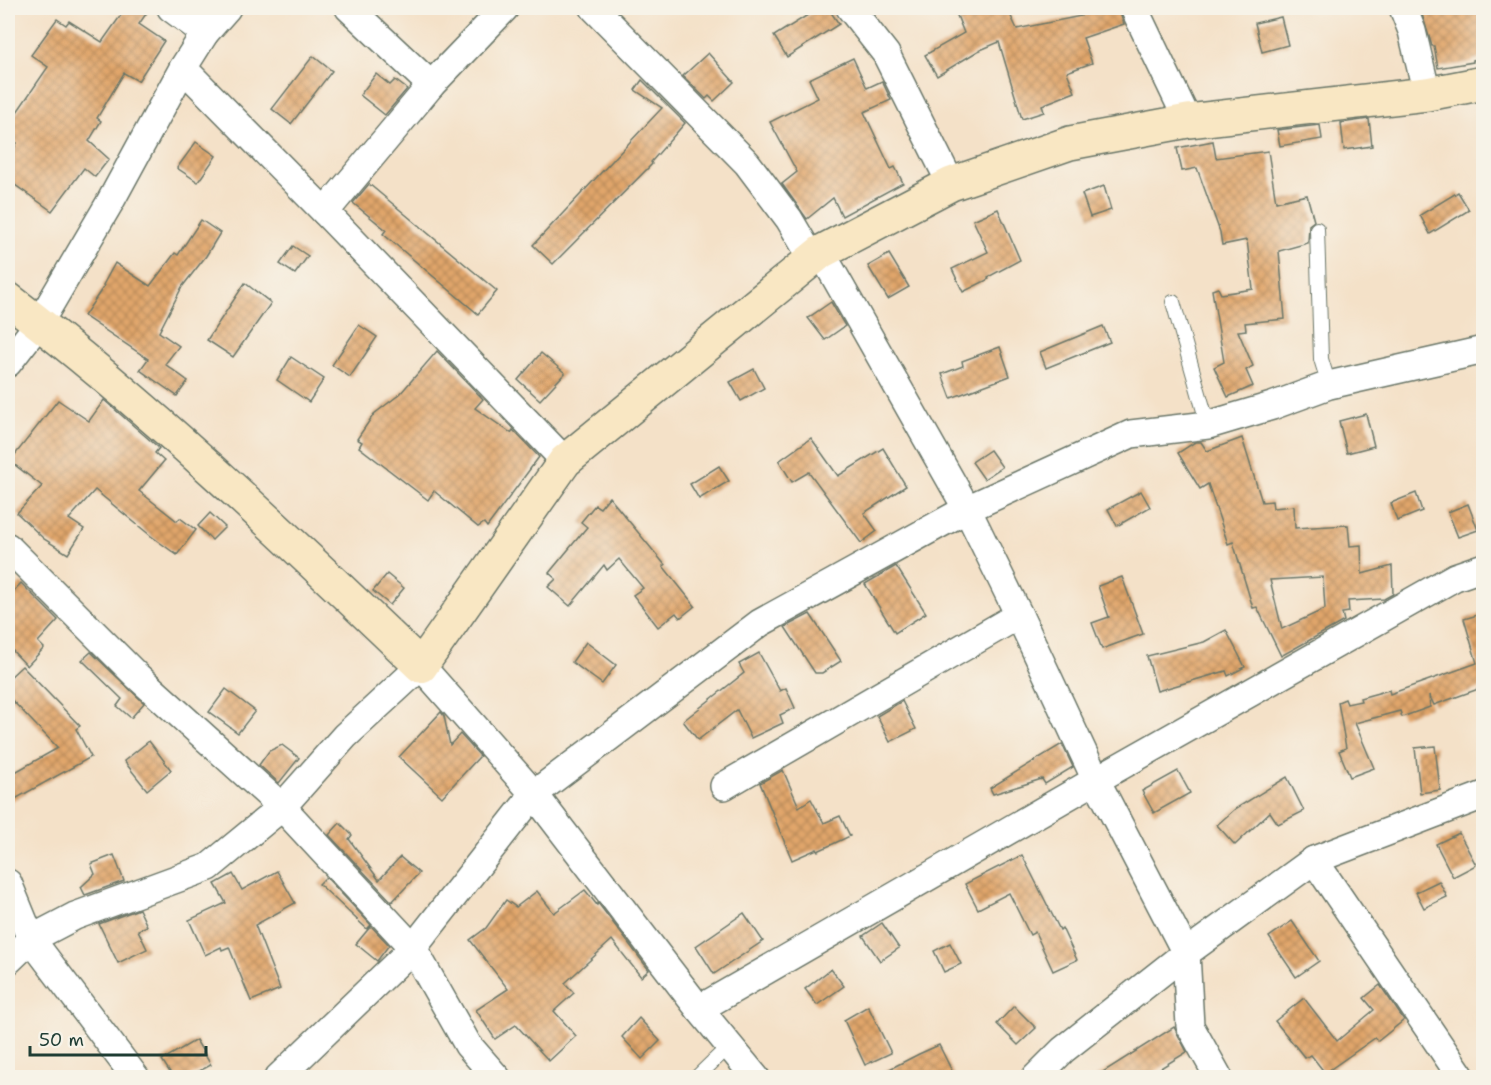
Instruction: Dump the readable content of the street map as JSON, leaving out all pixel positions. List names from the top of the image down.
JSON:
{
  "scale_bar": "50 m"
}
